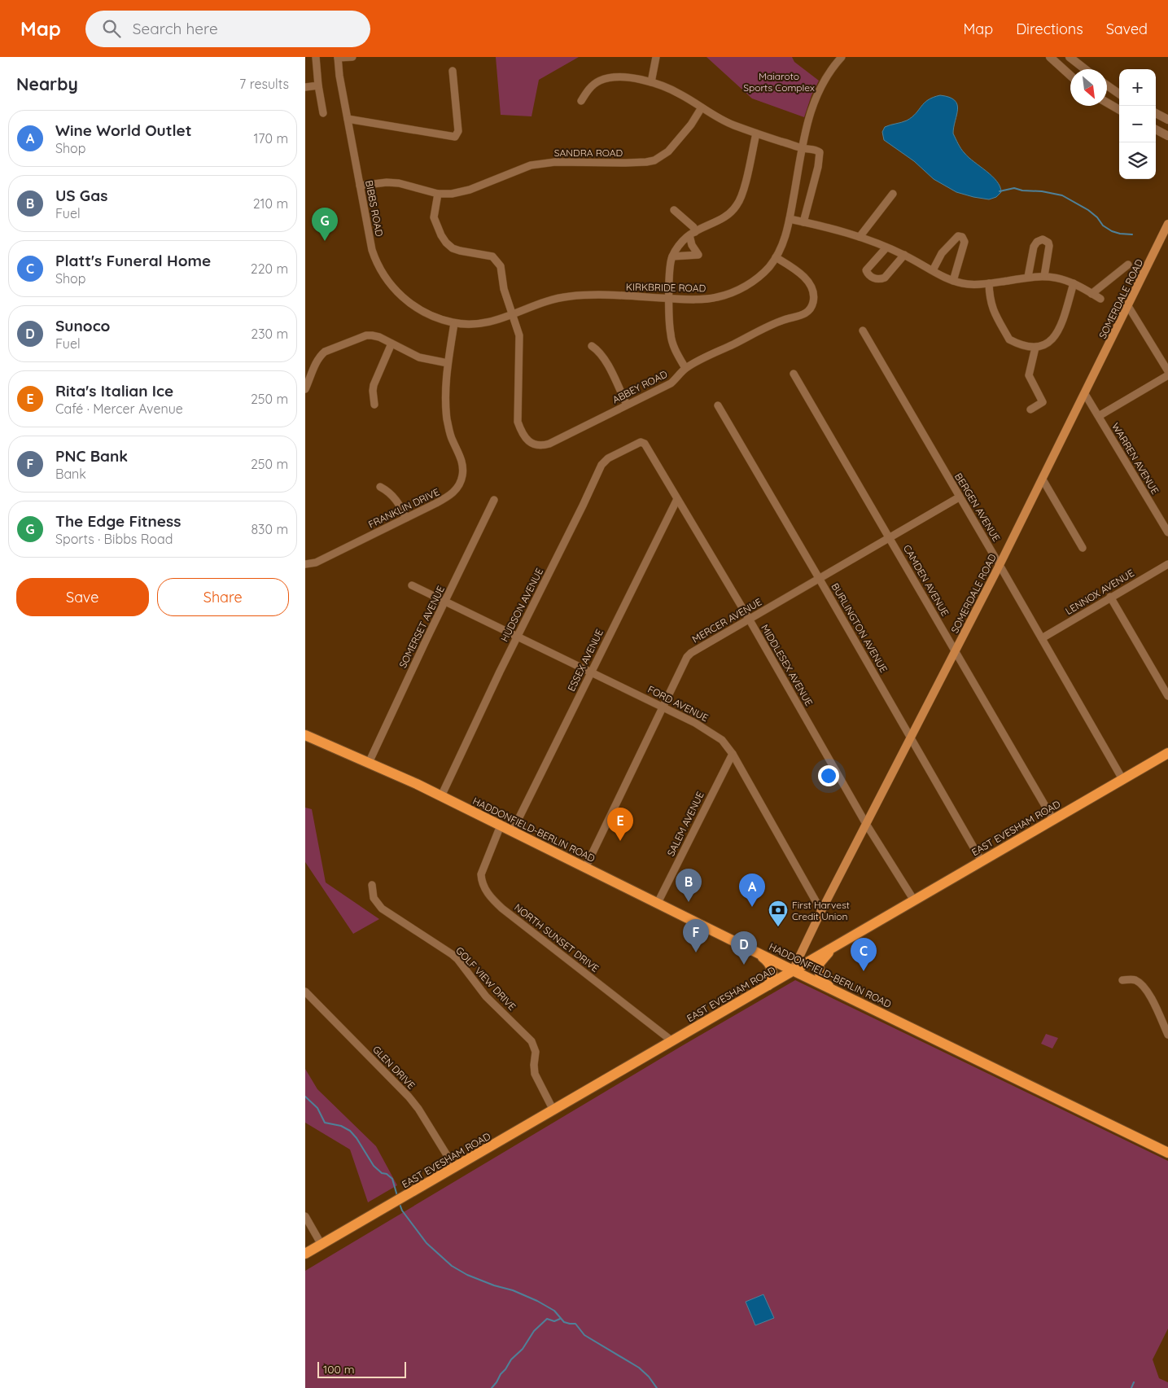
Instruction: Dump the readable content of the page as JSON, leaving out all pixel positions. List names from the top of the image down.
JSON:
{
  "streets": {
    "main road": ["SOMERDALE ROAD", "EAST EVESHAM ROAD", "HADDONFIELD-BERLIN ROAD"],
    "street": [
      "SANDRA ROAD",
      "BIBBS ROAD",
      "KIRKBRIDE ROAD",
      "ABBEY ROAD",
      "WARREN AVENUE",
      "BERGEN AVENUE",
      "FRANKLIN DRIVE",
      "CAMDEN AVENUE",
      "LENNOX AVENUE",
      "HUDSON AVENUE",
      "MERCER AVENUE",
      "SOMERSET AVENUE",
      "BURLINGTON AVENUE",
      "ESSEX AVENUE",
      "MIDDLESEX AVENUE",
      "FORD AVENUE",
      "SALEM AVENUE",
      "NORTH SUNSET DRIVE",
      "GOLF VIEW DRIVE",
      "GLEN DRIVE"
    ]
  },
  "crossings": [
    ["SANDRA ROAD", "BIBBS ROAD"],
    ["BIBBS ROAD", "KIRKBRIDE ROAD"],
    ["BIBBS ROAD", "FRANKLIN DRIVE"],
    ["KIRKBRIDE ROAD", "ABBEY ROAD"],
    ["KIRKBRIDE ROAD", "FRANKLIN DRIVE"],
    ["SOMERDALE ROAD", "WARREN AVENUE"],
    ["SOMERDALE ROAD", "BERGEN AVENUE"],
    ["SOMERDALE ROAD", "CAMDEN AVENUE"],
    ["SOMERDALE ROAD", "BURLINGTON AVENUE"],
    ["SOMERDALE ROAD", "MIDDLESEX AVENUE"],
    ["SOMERDALE ROAD", "FORD AVENUE"],
    ["SOMERDALE ROAD", "EAST EVESHAM ROAD"],
    ["SOMERDALE ROAD", "HADDONFIELD-BERLIN ROAD"],
    ["BERGEN AVENUE", "LENNOX AVENUE"],
    ["BERGEN AVENUE", "MERCER AVENUE"],
    ["BERGEN AVENUE", "EAST EVESHAM ROAD"],
    ["CAMDEN AVENUE", "MERCER AVENUE"],
    ["CAMDEN AVENUE", "EAST EVESHAM ROAD"],
    ["HUDSON AVENUE", "MIDDLESEX AVENUE"],
    ["HUDSON AVENUE", "FORD AVENUE"],
    ["HUDSON AVENUE", "HADDONFIELD-BERLIN ROAD"],
    ["MERCER AVENUE", "BURLINGTON AVENUE"],
    ["MERCER AVENUE", "MIDDLESEX AVENUE"],
    ["MERCER AVENUE", "FORD AVENUE"],
    ["MERCER AVENUE", "HADDONFIELD-BERLIN ROAD"],
    ["SOMERSET AVENUE", "FORD AVENUE"],
    ["SOMERSET AVENUE", "HADDONFIELD-BERLIN ROAD"],
    ["BURLINGTON AVENUE", "EAST EVESHAM ROAD"],
    ["ESSEX AVENUE", "MIDDLESEX AVENUE"],
    ["ESSEX AVENUE", "FORD AVENUE"],
    ["ESSEX AVENUE", "HADDONFIELD-BERLIN ROAD"],
    ["MIDDLESEX AVENUE", "EAST EVESHAM ROAD"],
    ["FORD AVENUE", "SALEM AVENUE"],
    ["SALEM AVENUE", "HADDONFIELD-BERLIN ROAD"],
    ["EAST EVESHAM ROAD", "HADDONFIELD-BERLIN ROAD"],
    ["EAST EVESHAM ROAD", "NORTH SUNSET DRIVE"],
    ["EAST EVESHAM ROAD", "GOLF VIEW DRIVE"],
    ["EAST EVESHAM ROAD", "GLEN DRIVE"],
    ["HADDONFIELD-BERLIN ROAD", "NORTH SUNSET DRIVE"]
  ],
  "parks": ["Maiaroto Sports Complex"],
  "places": {
    "bank": ["First Harvest Credit Union"]
  },
  "scale_bar": "100 m",
  "north": "bottom right",
  "page": {
    "header": "Map",
    "search": "Search here",
    "nav": ["Map", "Directions", "Saved"],
    "heading": ["Nearby", "7 results"],
    "map_buttons": ["+", "−"],
    "list": [
      {
        "mark": "A",
        "name": "Wine World Outlet",
        "note": "Shop",
        "value": "170 m"
      },
      {
        "mark": "B",
        "name": "US Gas",
        "note": "Fuel",
        "value": "210 m"
      },
      {
        "mark": "C",
        "name": "Platt's Funeral Home",
        "note": "Shop",
        "value": "220 m"
      },
      {
        "mark": "D",
        "name": "Sunoco",
        "note": "Fuel",
        "value": "230 m"
      },
      {
        "mark": "E",
        "name": "Rita's Italian Ice",
        "note": "Café · Mercer Avenue",
        "value": "250 m"
      },
      {
        "mark": "F",
        "name": "PNC Bank",
        "note": "Bank",
        "value": "250 m"
      },
      {
        "mark": "G",
        "name": "The Edge Fitness",
        "note": "Sports · Bibbs Road",
        "value": "830 m"
      }
    ],
    "pins": [
      "G",
      "E",
      "B",
      "A",
      "F",
      "D",
      "C"
    ],
    "buttons": ["Save", "Share"],
    "scale": "100 m"
  }
}
